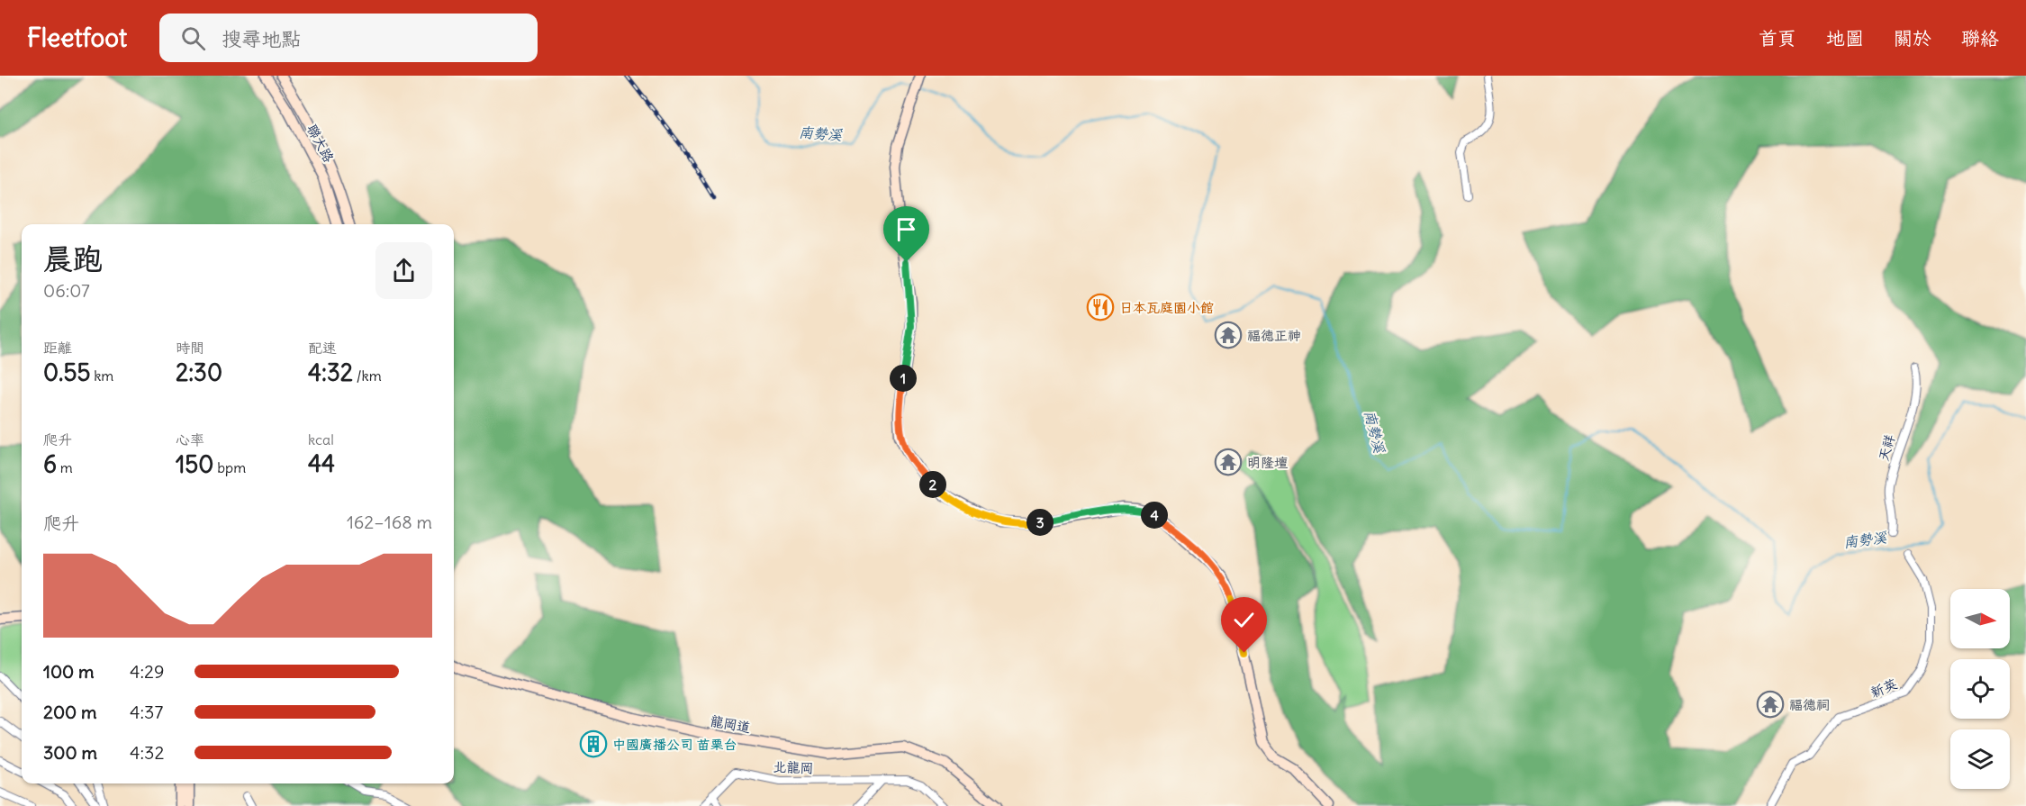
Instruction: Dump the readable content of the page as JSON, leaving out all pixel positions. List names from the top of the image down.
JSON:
{
  "streets": {
    "street": [
      "聯大路",
      "天祥",
      "新英",
      "龍岡道",
      "北龍岡"
    ]
  },
  "water": ["南勢溪"],
  "places": {
    "restaurant": ["日本瓦庭園小館"],
    "temple": ["福德正神", "明隆壇", "福德祠"],
    "building": ["中國廣播公司 苗栗台"]
  },
  "north": "right",
  "page": {
    "header": "Fleetfoot",
    "search": "搜尋地點",
    "nav": [
      "首頁",
      "地圖",
      "關於",
      "聯絡"
    ],
    "heading": ["晨跑", "06:07"],
    "stats": [
      ["距離", "0.55 km"],
      ["時間", "2:30"],
      ["配速", "4:32 /km"],
      ["爬升", "6 m"],
      ["心率", "150 bpm"],
      ["kcal", "44"]
    ],
    "pins": [
      "1",
      "2",
      "4",
      "3"
    ],
    "chart": ["爬升", "162–168 m"],
    "list": [
      {
        "name": "100 m",
        "note": "4:29"
      },
      {
        "name": "200 m",
        "note": "4:37"
      },
      {
        "name": "300 m",
        "note": "4:32"
      }
    ]
  }
}
